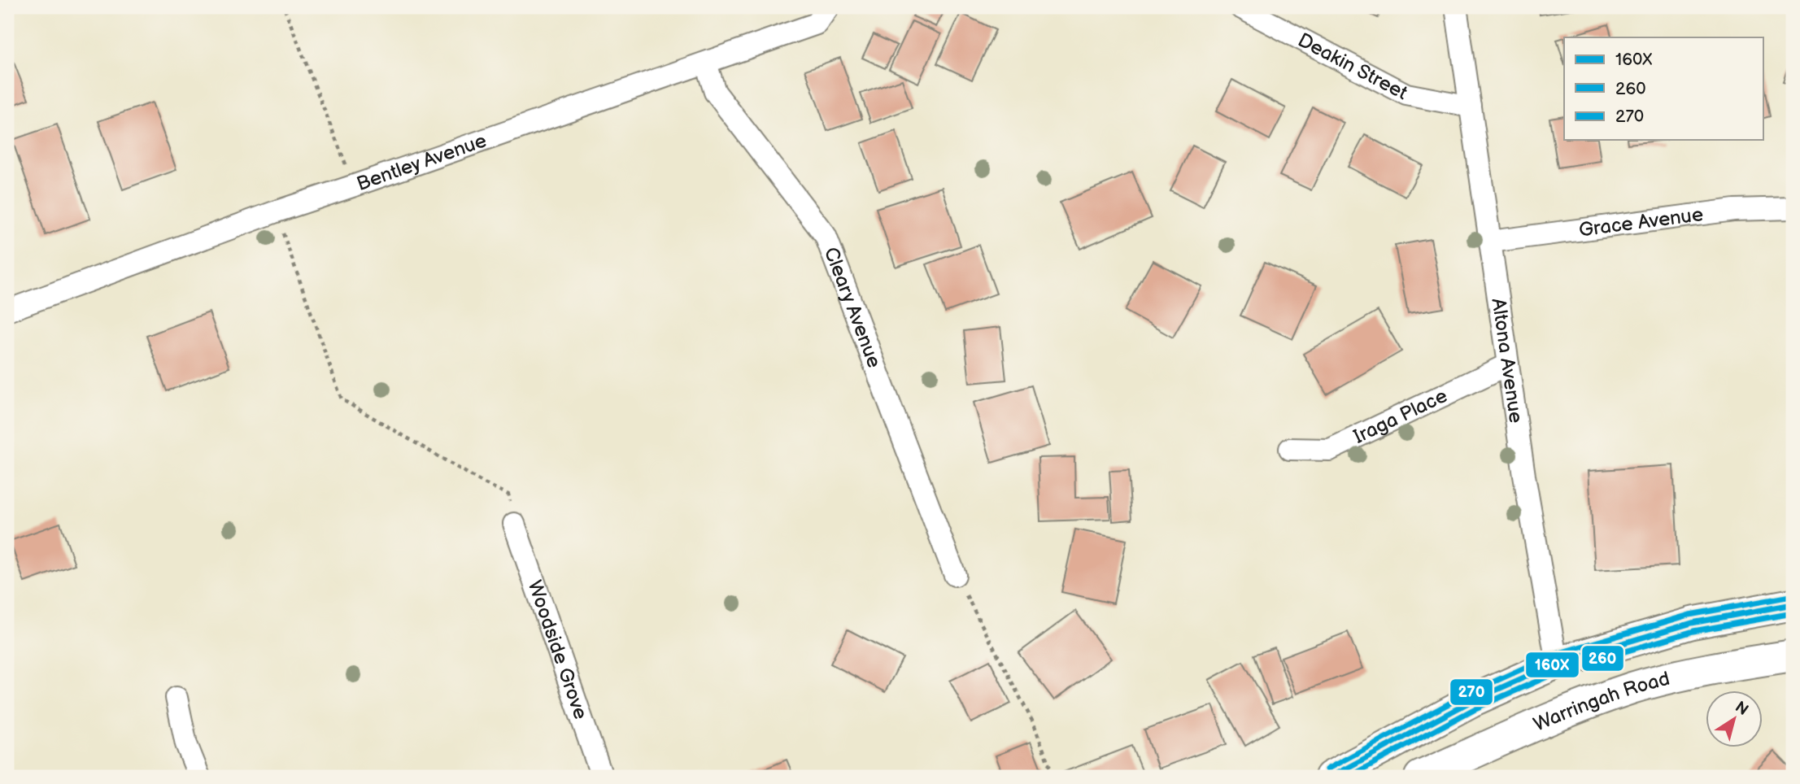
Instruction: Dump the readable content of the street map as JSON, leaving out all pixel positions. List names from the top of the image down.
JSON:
{
  "streets": {
    "highway": ["Altona Avenue", "Warringah Road"],
    "street": [
      "Deakin Street",
      "Bentley Avenue",
      "Grace Avenue",
      "Cleary Avenue",
      "Iraga Place",
      "Woodside Grove"
    ]
  },
  "crossings": [
    ["Deakin Street", "Altona Avenue"],
    ["Bentley Avenue", "Cleary Avenue"],
    ["Grace Avenue", "Altona Avenue"],
    ["Altona Avenue", "Iraga Place"],
    ["Altona Avenue", "Warringah Road"]
  ],
  "lines": ["transit line 270", "transit line 160X", "transit line 260"],
  "legend": ["160X", "260", "270"],
  "north": "top right"
}
